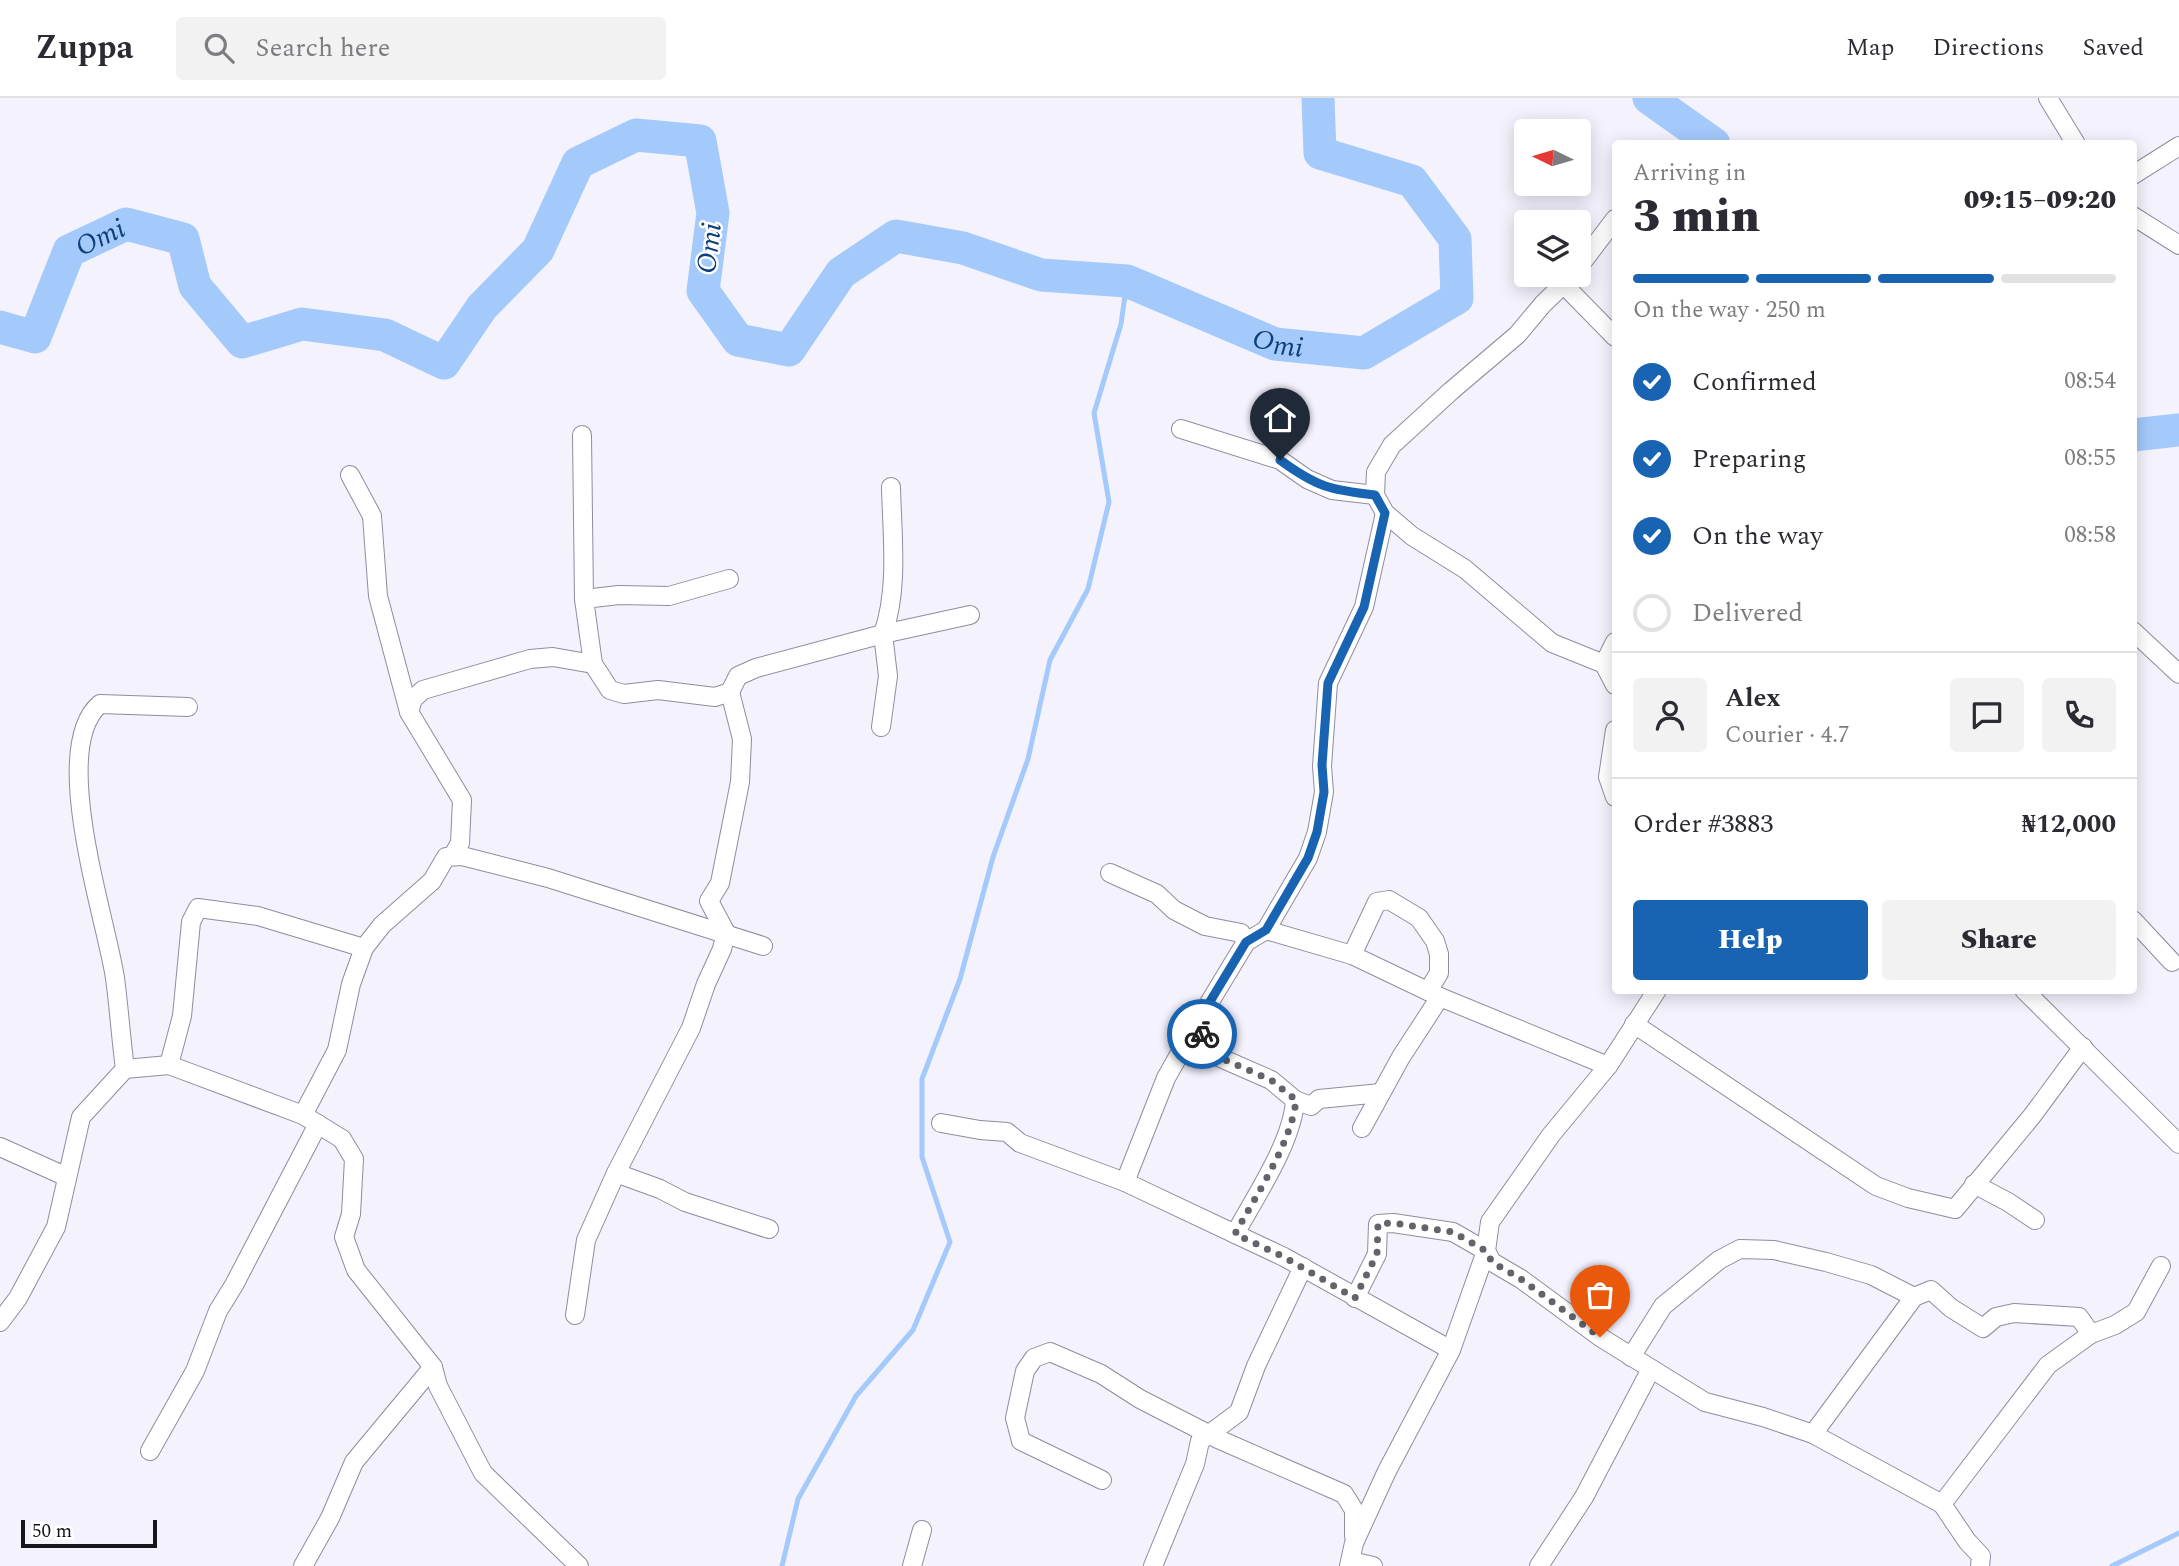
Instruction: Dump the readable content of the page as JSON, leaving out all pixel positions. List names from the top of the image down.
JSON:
{
  "water": ["Omi"],
  "scale_bar": "50 m",
  "north": "left",
  "page": {
    "header": "Zuppa",
    "search": "Search here",
    "nav": ["Map", "Directions", "Saved"],
    "heading": ["3 min", "Arriving in", "09:15–09:20"],
    "panel": [
      "Alex",
      "Courier · 4.7",
      "Order #3883",
      "₦12,000"
    ],
    "bar": "On the way · 250 m",
    "list": [
      ["Confirmed", "08:54"],
      ["Preparing", "08:55"],
      ["On the way", "08:58"],
      "Delivered"
    ],
    "buttons": ["Help", "Share"],
    "scale": "50 m"
  }
}
